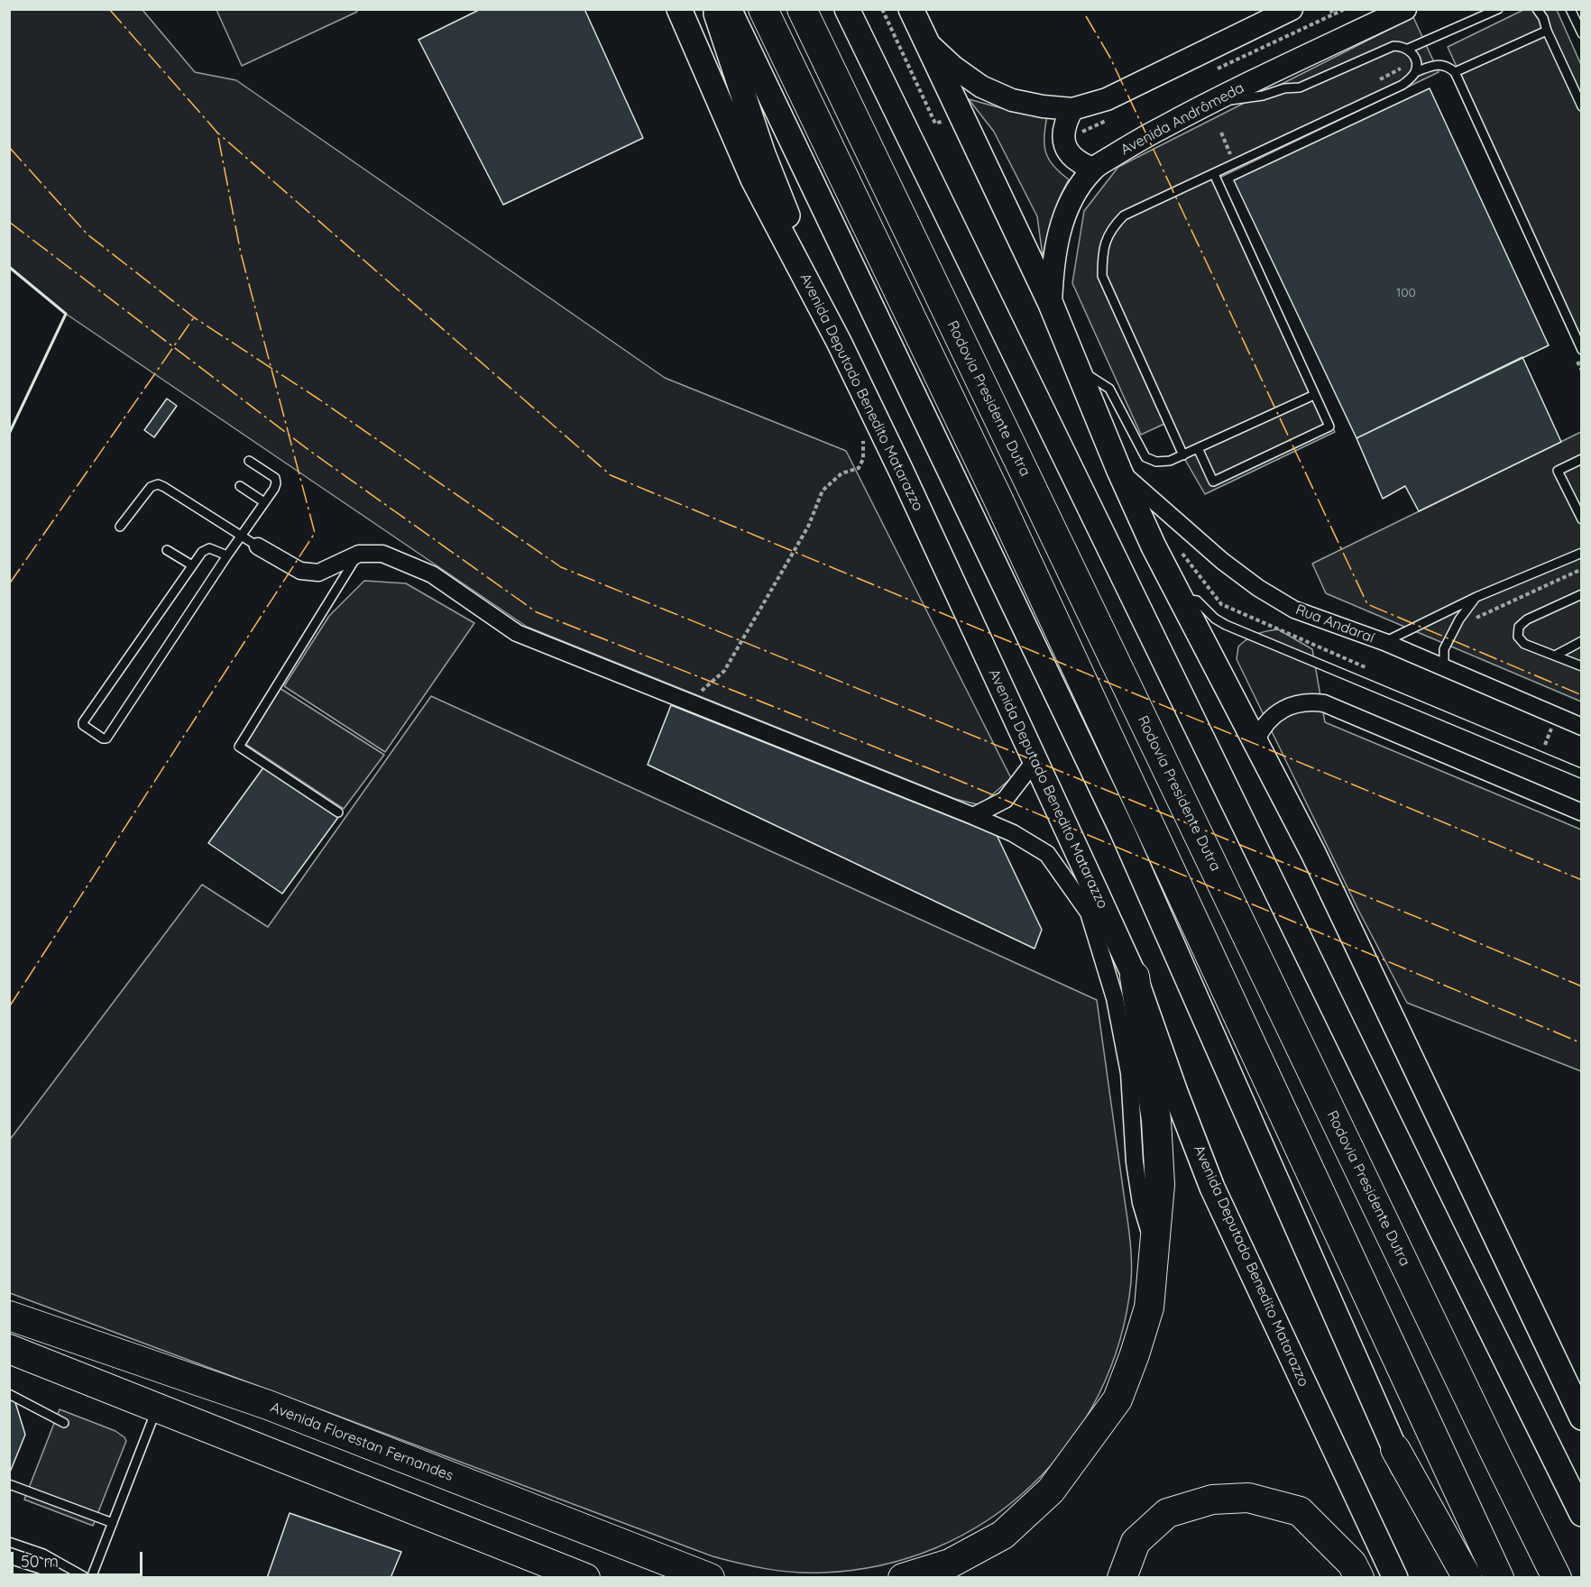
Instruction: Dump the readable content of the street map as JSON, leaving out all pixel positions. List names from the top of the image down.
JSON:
{
  "streets": {
    "highway": ["Rodovia Presidente Dutra", "Avenida Florestan Fernandes"],
    "main road": ["Avenida Andrômeda", "Avenida Deputado Benedito Matarazzo"],
    "street": ["Rua Andaraí"]
  },
  "house_numbers": ["100"],
  "scale_bar": "50 m"
}
